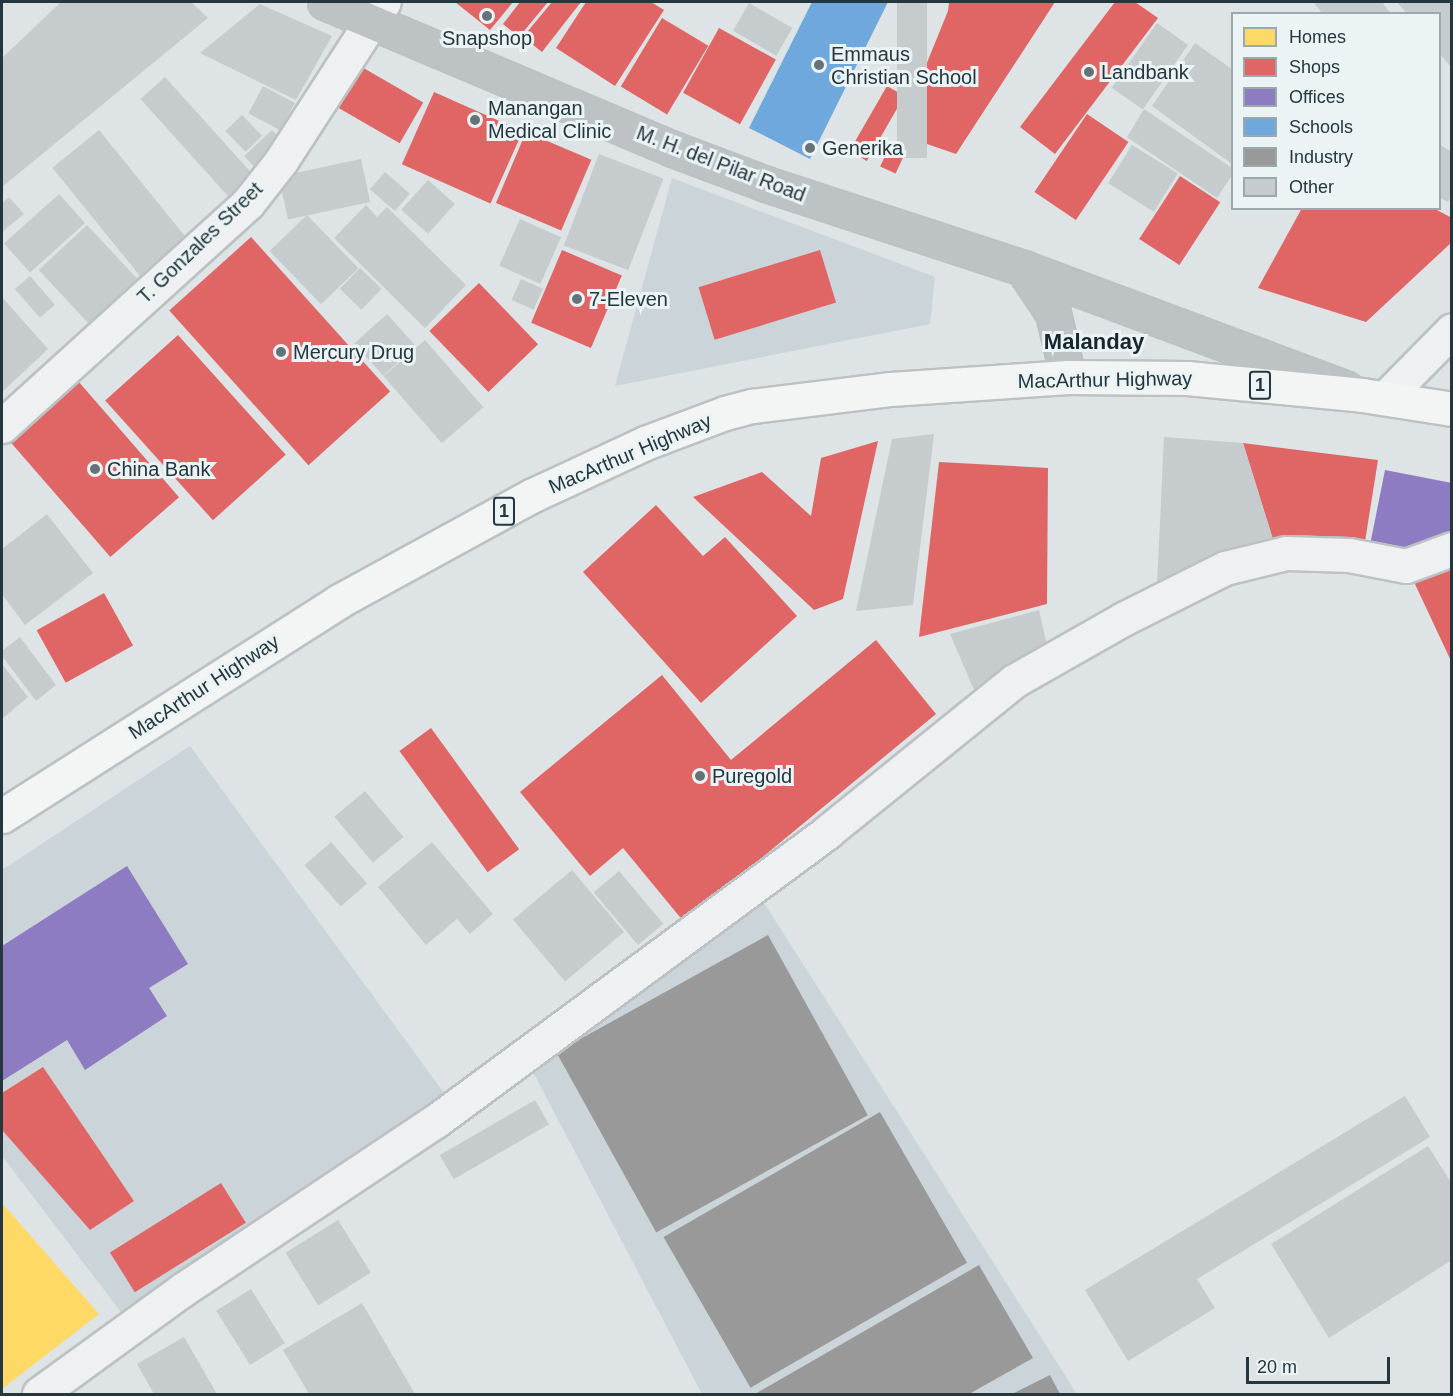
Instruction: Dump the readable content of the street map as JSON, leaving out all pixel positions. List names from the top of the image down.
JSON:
{
  "streets": {
    "highway": ["MacArthur Highway", "1"],
    "main road": ["M. H. del Pilar Road"],
    "street": ["T. Gonzales Street"]
  },
  "crossings": [
    ["M. H. del Pilar Road", "T. Gonzales Street"],
    ["M. H. del Pilar Road", "MacArthur Highway"]
  ],
  "districts": ["Malanday"],
  "places": [
    "Snapshop",
    "Emmaus Christian School",
    "Landbank",
    "Manangan Medical Clinic",
    "Generika",
    "7-Eleven",
    "Mercury Drug",
    "China Bank",
    "Puregold"
  ],
  "legend": [
    "Homes",
    "Shops",
    "Offices",
    "Schools",
    "Industry",
    "Other"
  ],
  "scale_bar": "20 m"
}
